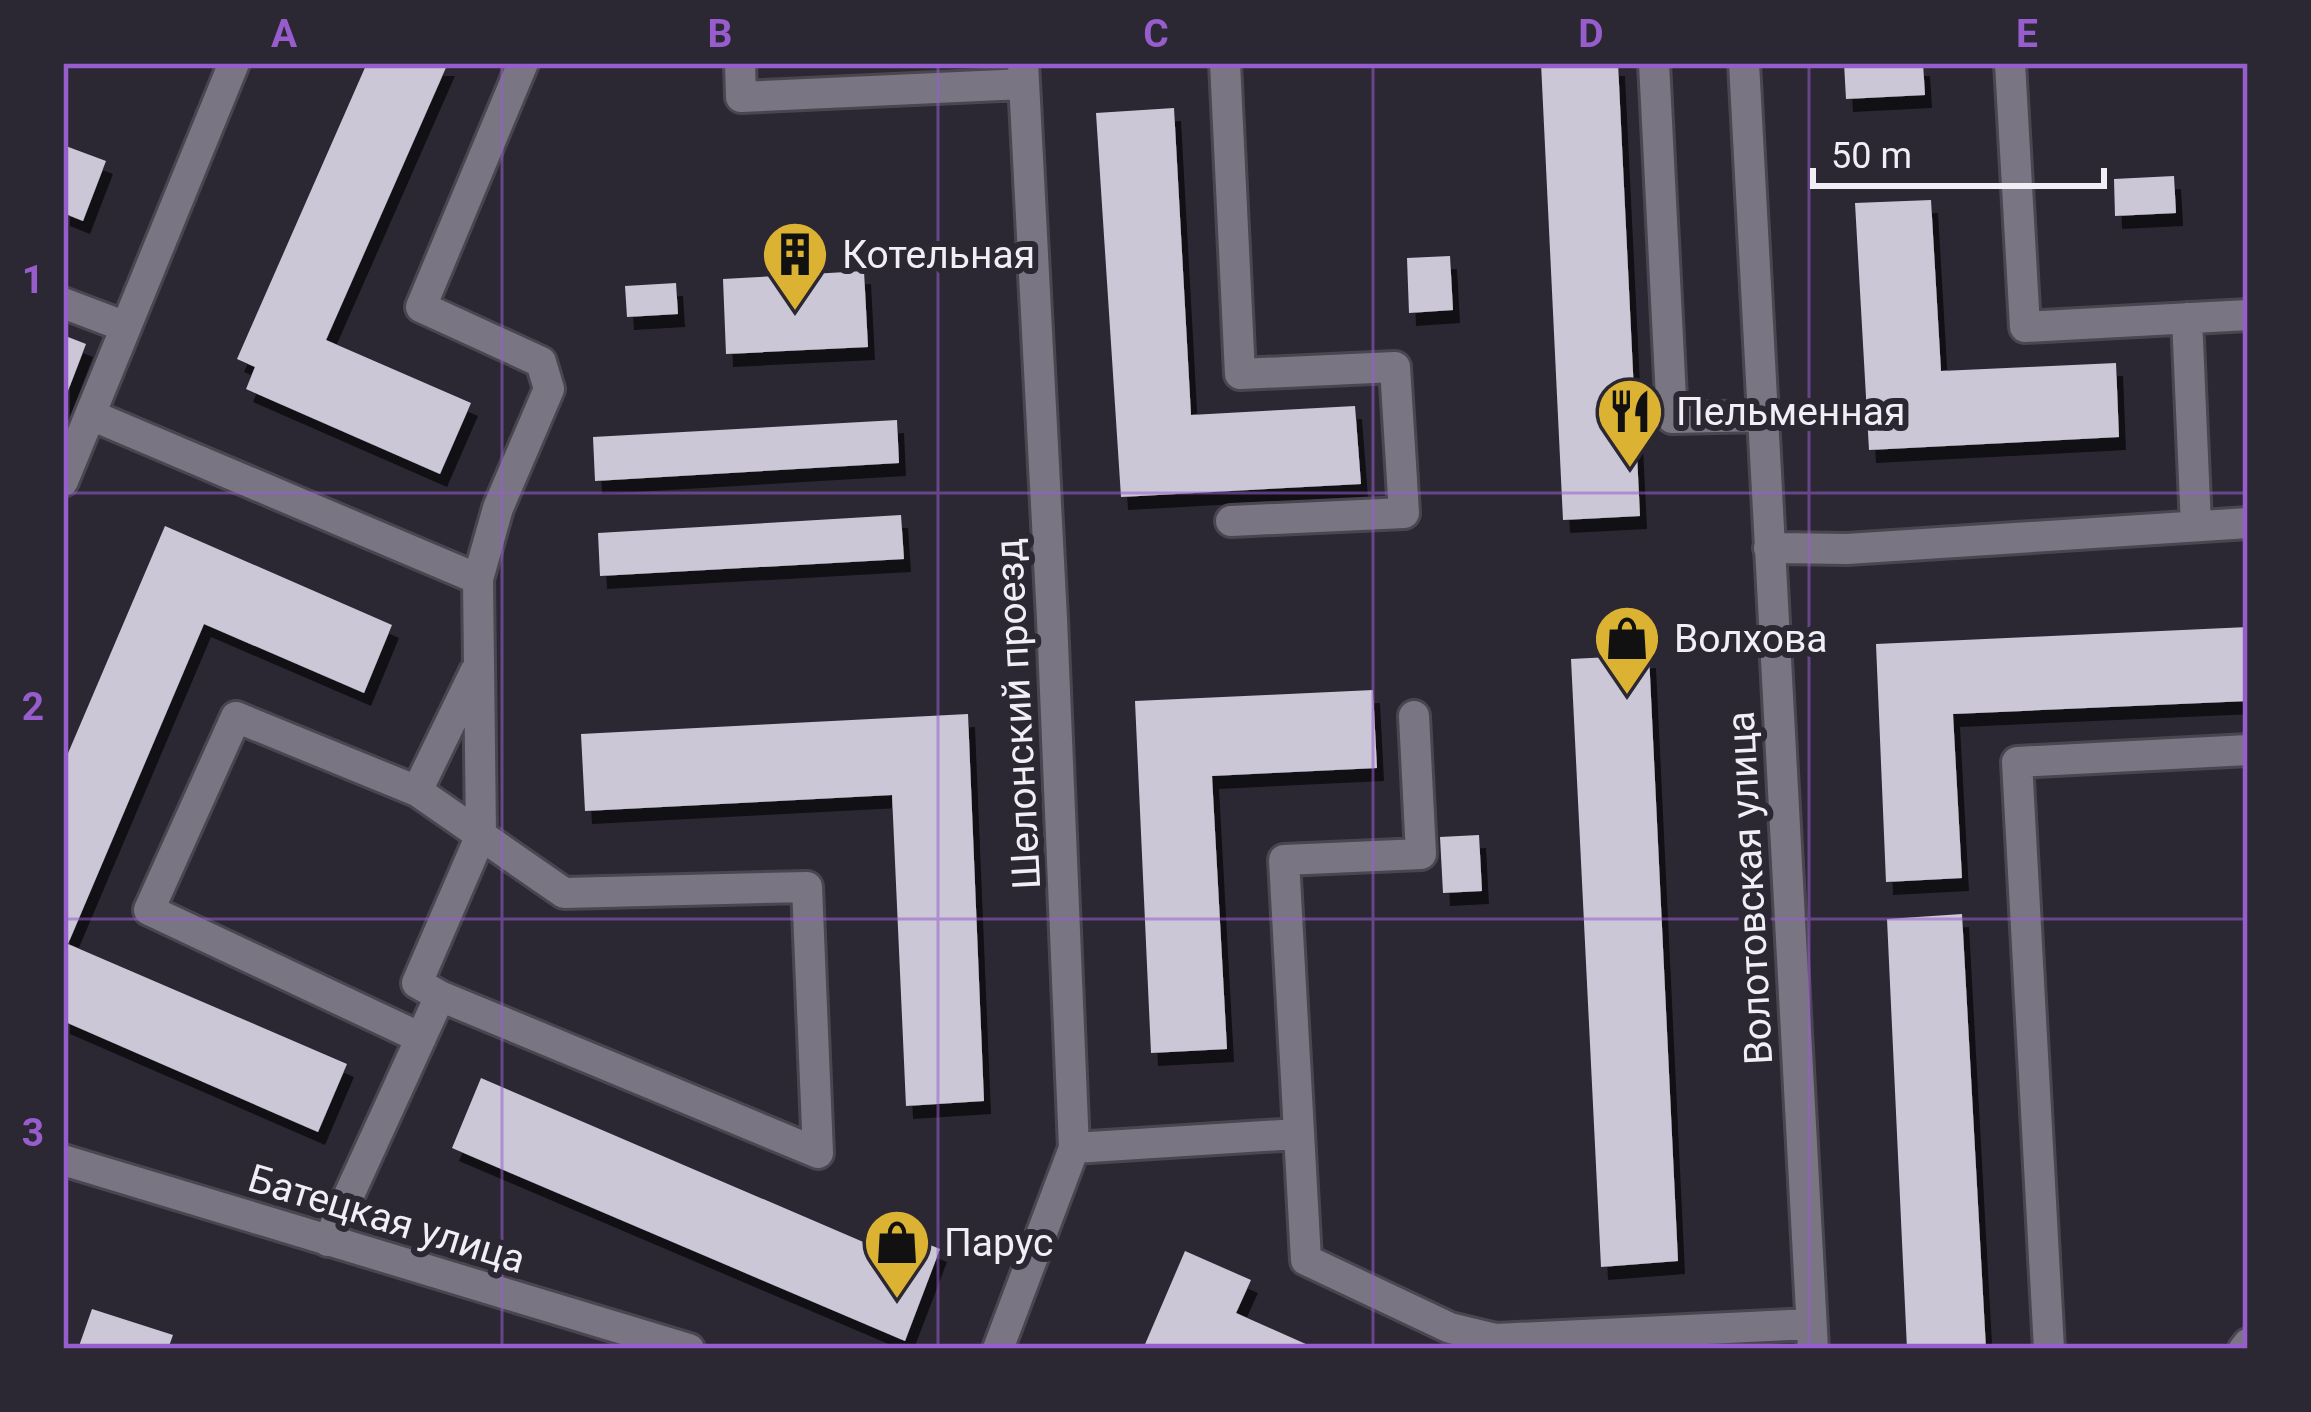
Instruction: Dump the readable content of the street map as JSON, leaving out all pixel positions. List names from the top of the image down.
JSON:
{
  "streets": {
    "street": ["Шелонский проезд", "Волотовская улица", "Батецкая улица"]
  },
  "places": {
    "building": ["Котельная"],
    "restaurant": ["Пельменная"],
    "shop": ["Волхова", "Парус"]
  },
  "scale_bar": "50 m",
  "grid": {
    "columns": [
      "A",
      "B",
      "C",
      "D",
      "E"
    ],
    "rows": ["1", "2", "3"]
  }
}
